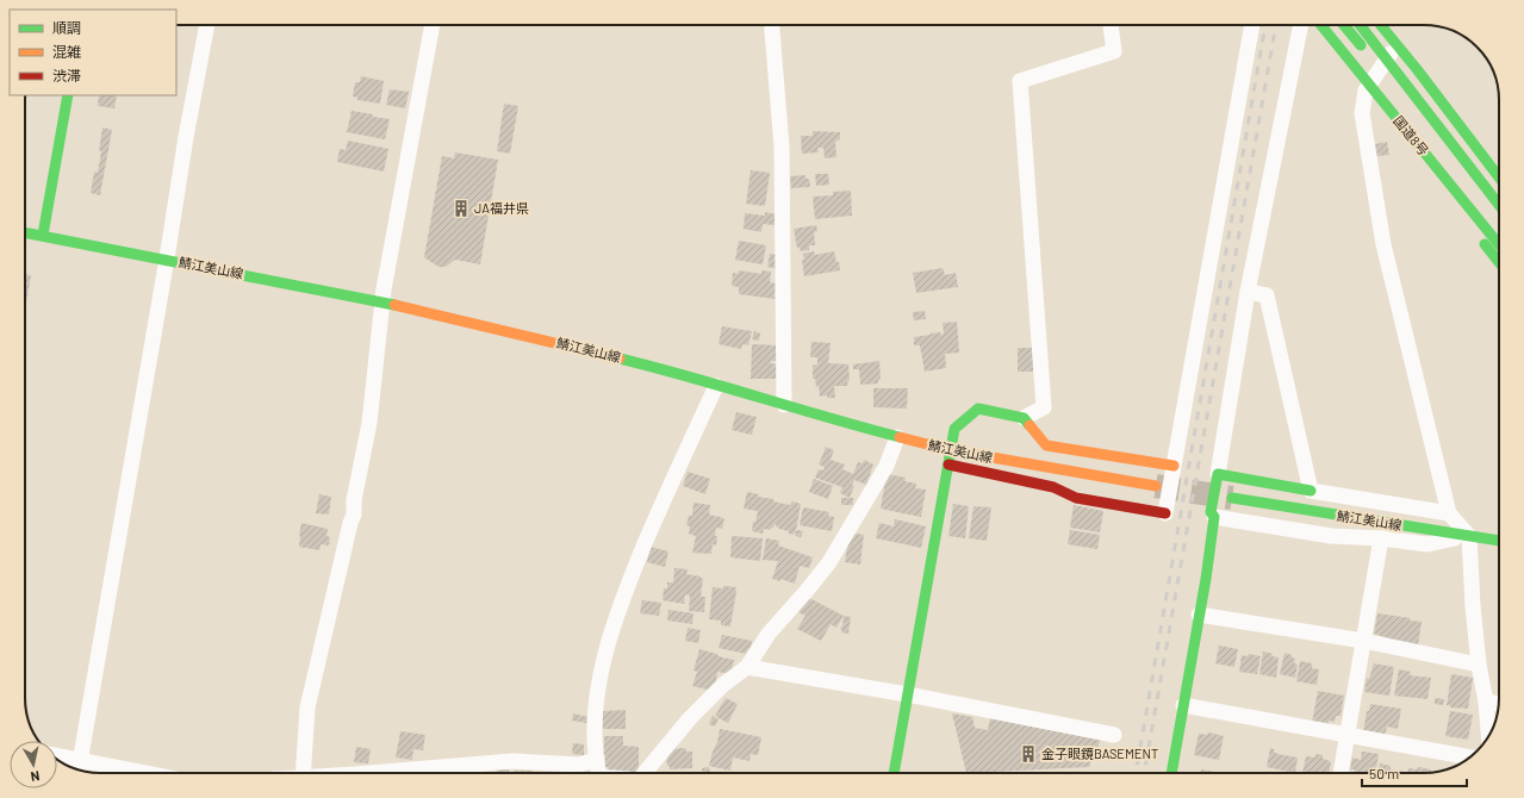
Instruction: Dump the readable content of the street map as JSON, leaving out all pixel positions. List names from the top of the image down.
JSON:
{
  "streets": {
    "main road": ["国道8号", "鯖江美山線"]
  },
  "places": {
    "building": ["JA福井県", "金子眼鏡BASEMENT"]
  },
  "legend": ["順調", "混雑", "渋滞"],
  "scale_bar": "50 m",
  "north": "bottom"
}
